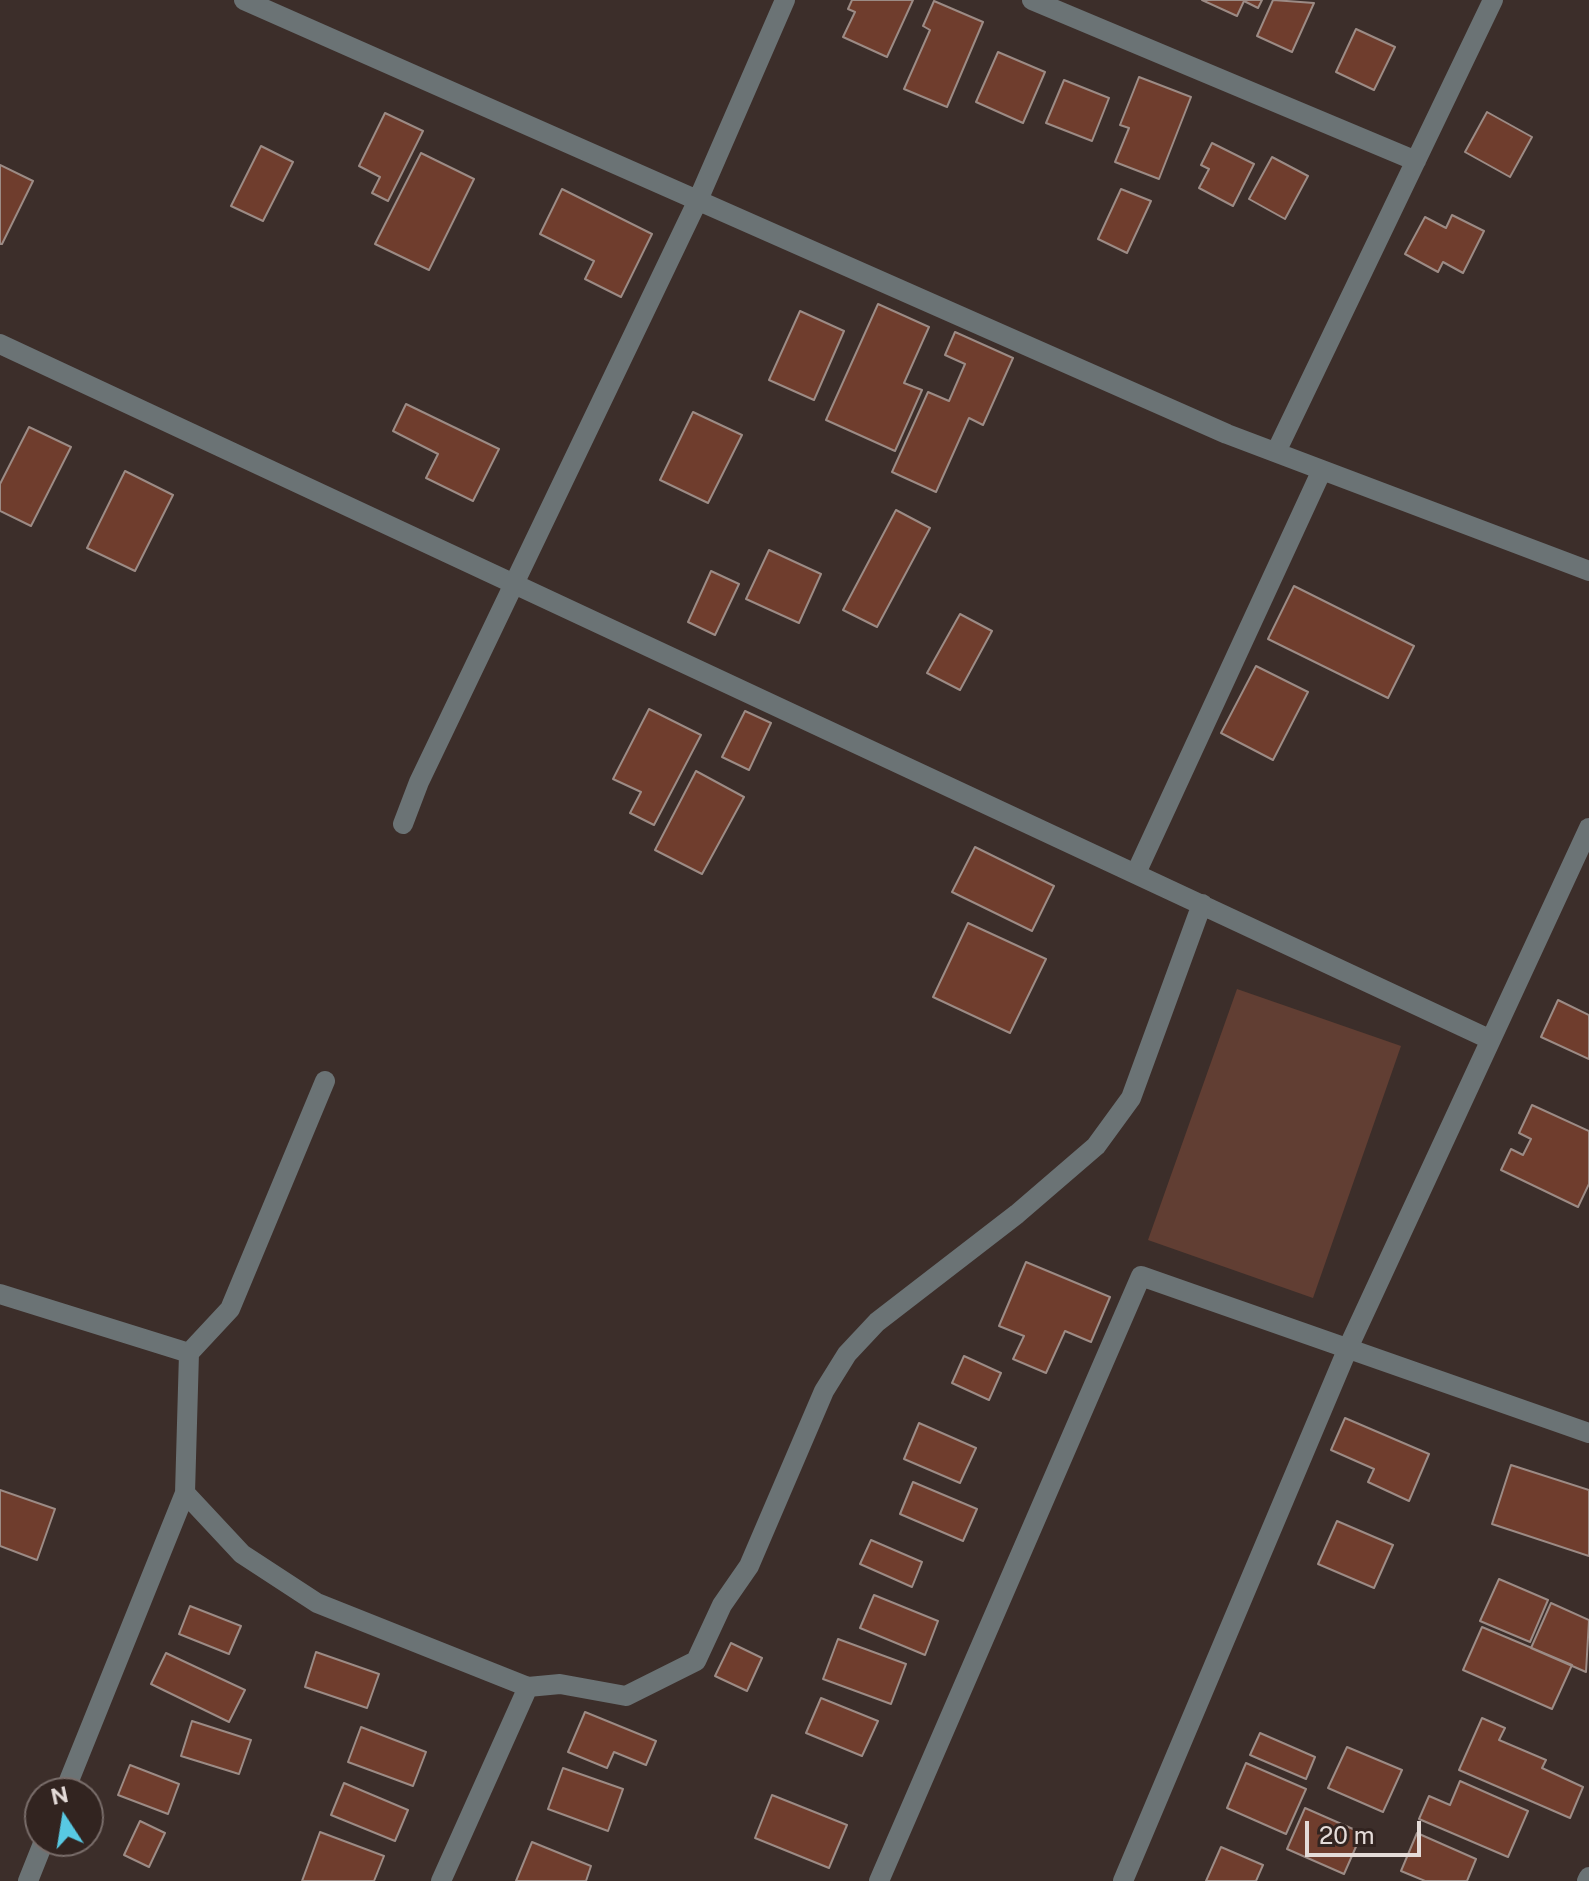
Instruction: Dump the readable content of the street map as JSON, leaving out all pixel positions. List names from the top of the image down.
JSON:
{
  "scale_bar": "20 m",
  "north": "top"
}
